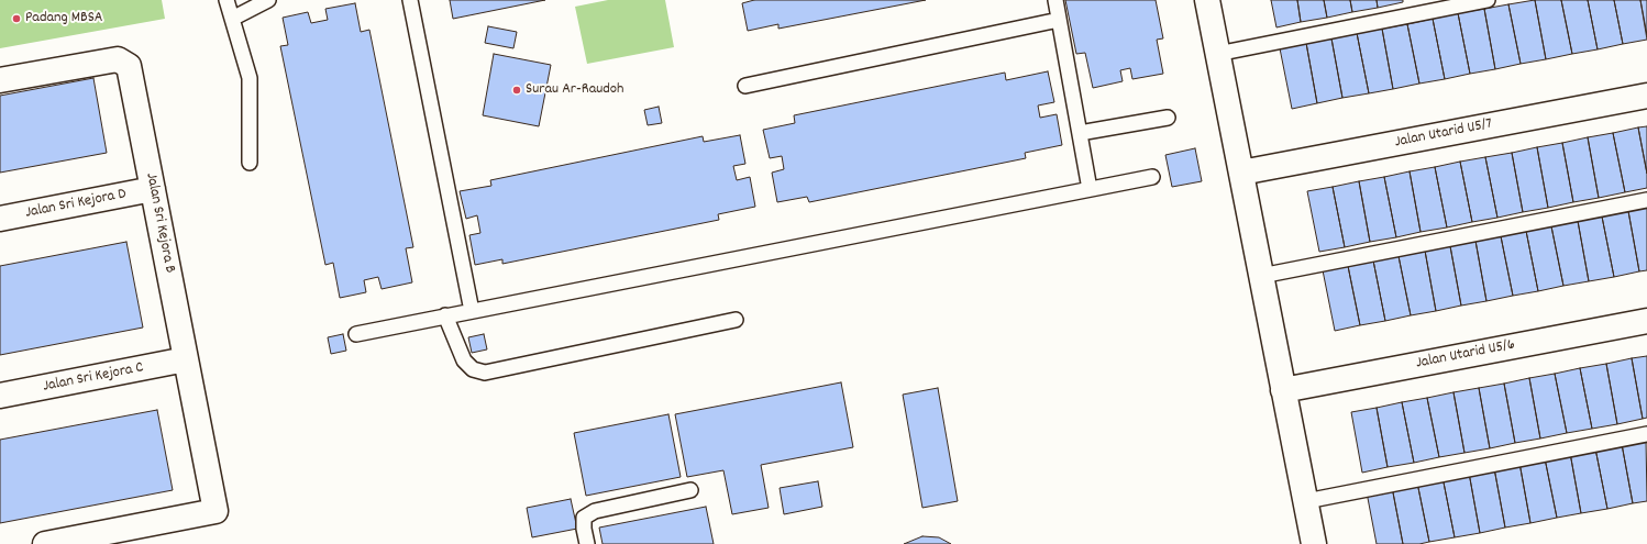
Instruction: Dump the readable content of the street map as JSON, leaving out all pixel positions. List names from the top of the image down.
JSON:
{
  "streets": {
    "street": [
      "Jalan Utarid U5/7",
      "Jalan Sri Kejora D",
      "Jalan Sri Kejora B",
      "Jalan Utarid U5/6",
      "Jalan Sri Kejora C"
    ]
  },
  "crossings": [
    ["Jalan Sri Kejora D", "Jalan Sri Kejora B"],
    ["Jalan Sri Kejora B", "Jalan Sri Kejora C"]
  ],
  "places": ["Padang MBSA", "Surau Ar-Raudoh"]
}
